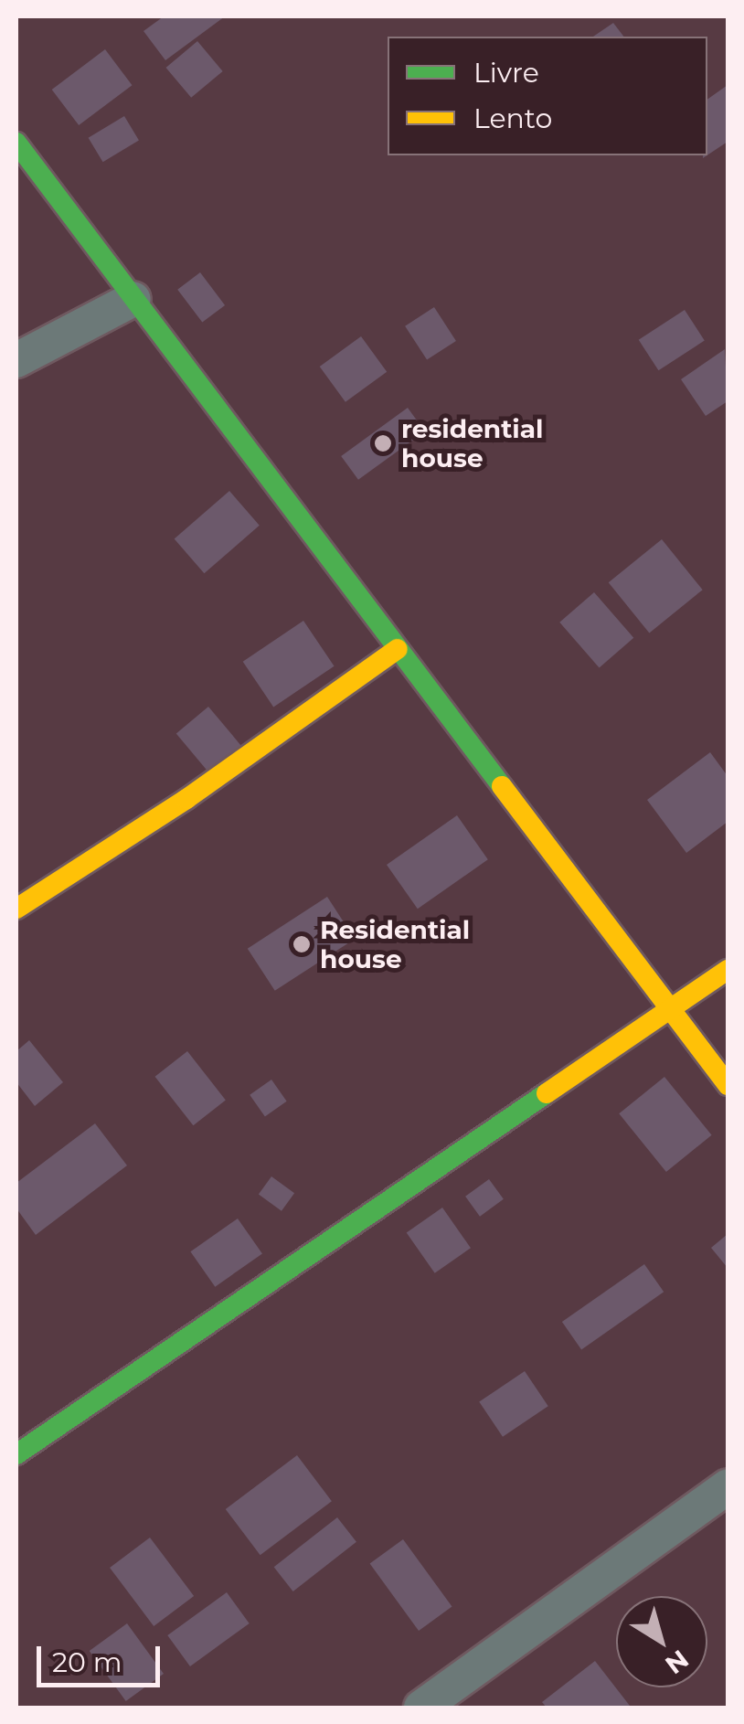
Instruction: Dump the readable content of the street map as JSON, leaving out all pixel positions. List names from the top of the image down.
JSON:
{
  "places": ["residential house", "Residential house"],
  "legend": ["Livre", "Lento"],
  "scale_bar": "20 m",
  "north": "bottom right"
}
